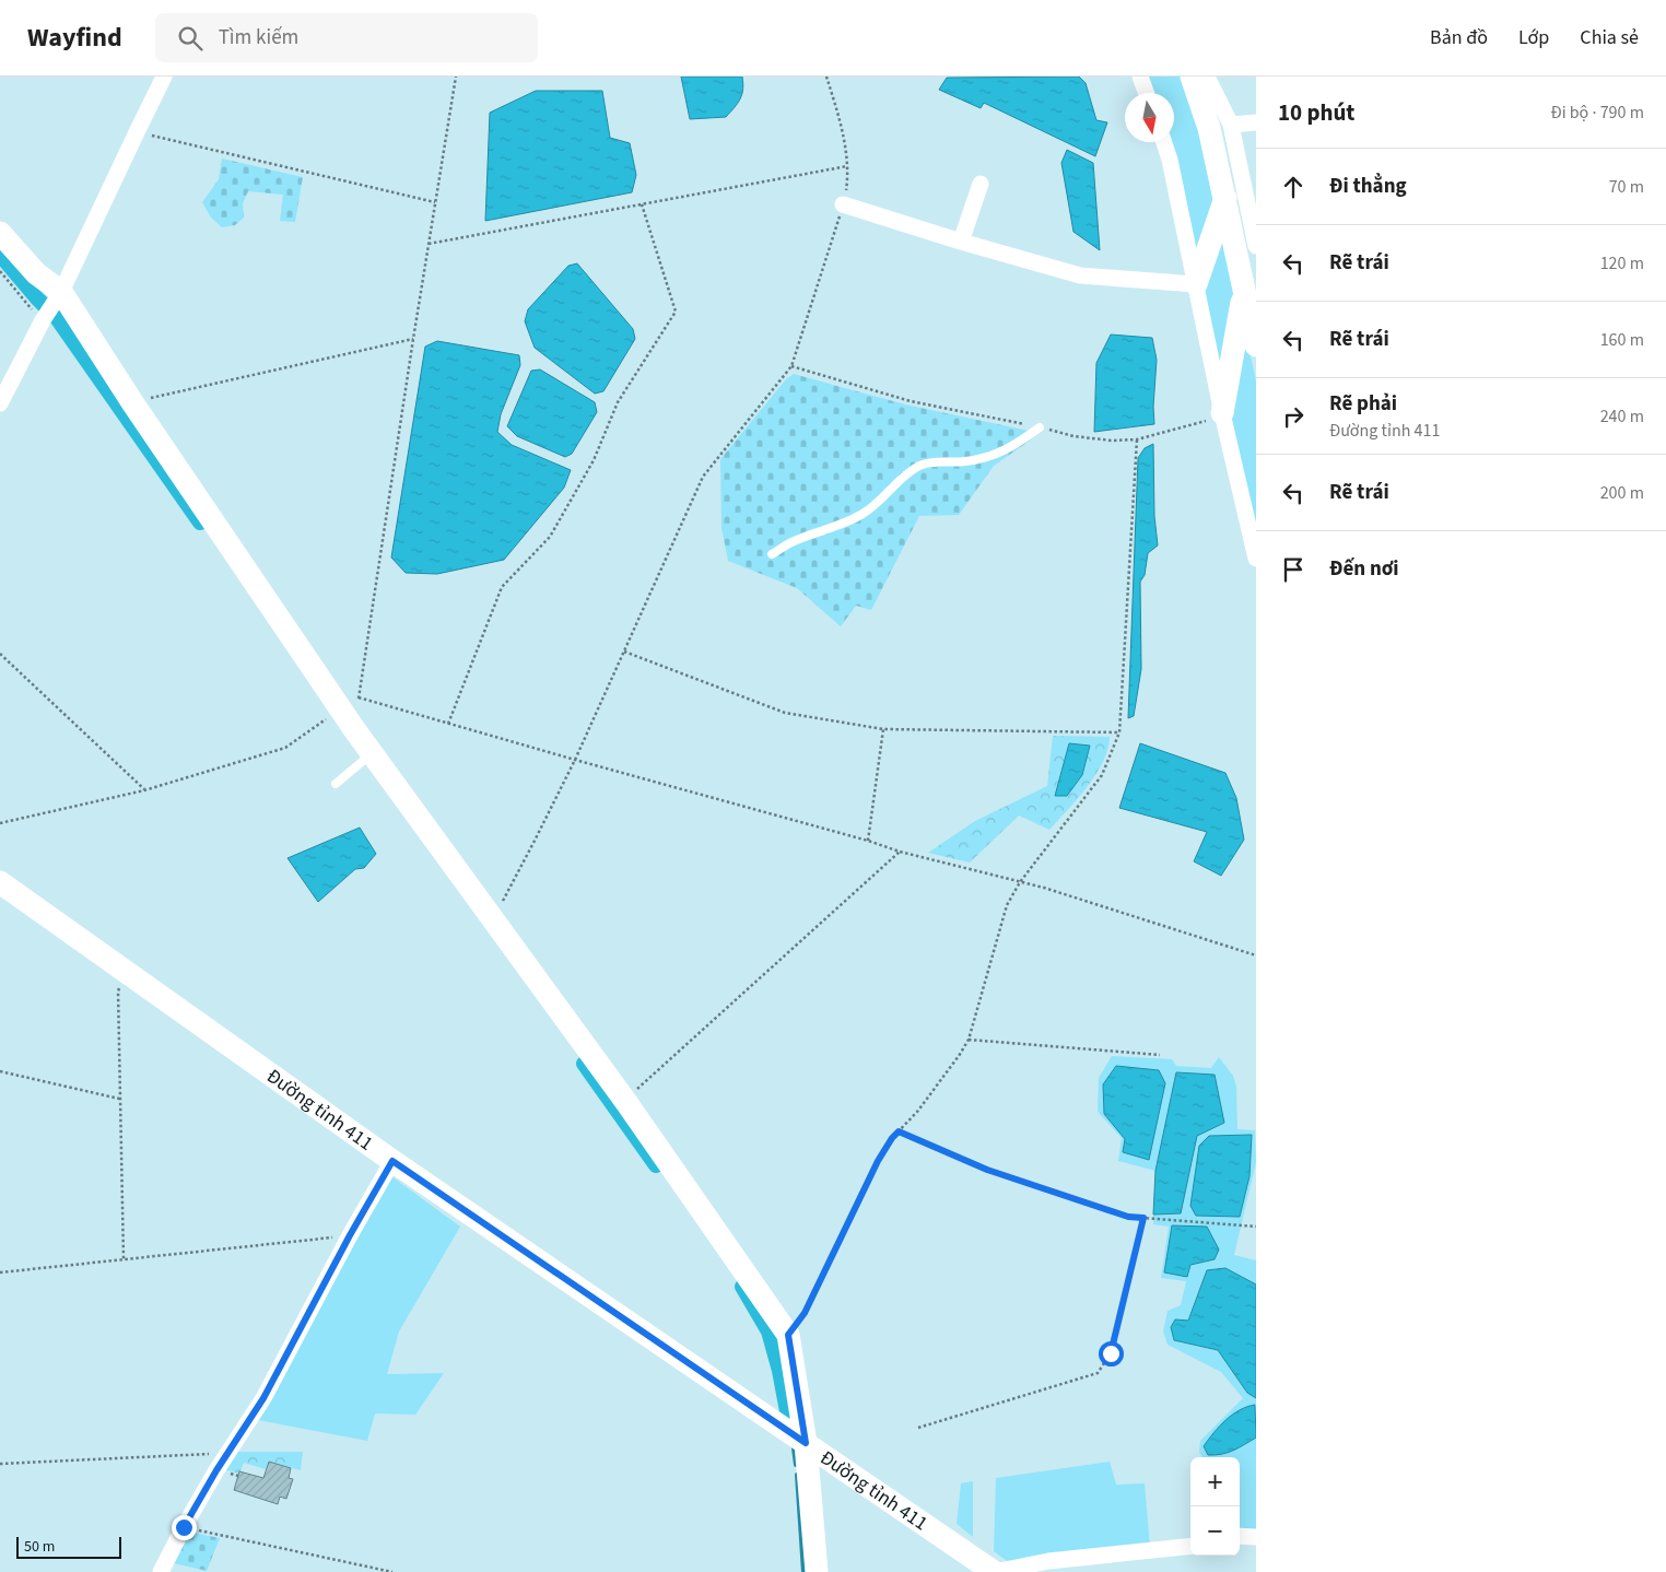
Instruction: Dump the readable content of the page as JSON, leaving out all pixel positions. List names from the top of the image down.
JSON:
{
  "streets": {
    "main road": ["Đường tỉnh 411"]
  },
  "scale_bar": "50 m",
  "north": "bottom",
  "page": {
    "header": "Wayfind",
    "search": "Tìm kiếm",
    "nav": ["Bản đồ", "Lớp", "Chia sẻ"],
    "heading": ["10 phút", "Đi bộ · 790 m"],
    "list": [
      ["Đi thẳng", "70 m"],
      ["Rẽ trái", "120 m"],
      ["Rẽ trái", "160 m"],
      ["Rẽ phải", "Đường tỉnh 411", "240 m"],
      ["Rẽ trái", "200 m"],
      "Đến nơi"
    ],
    "map_buttons": ["+", "−"],
    "scale": "50 m"
  }
}
